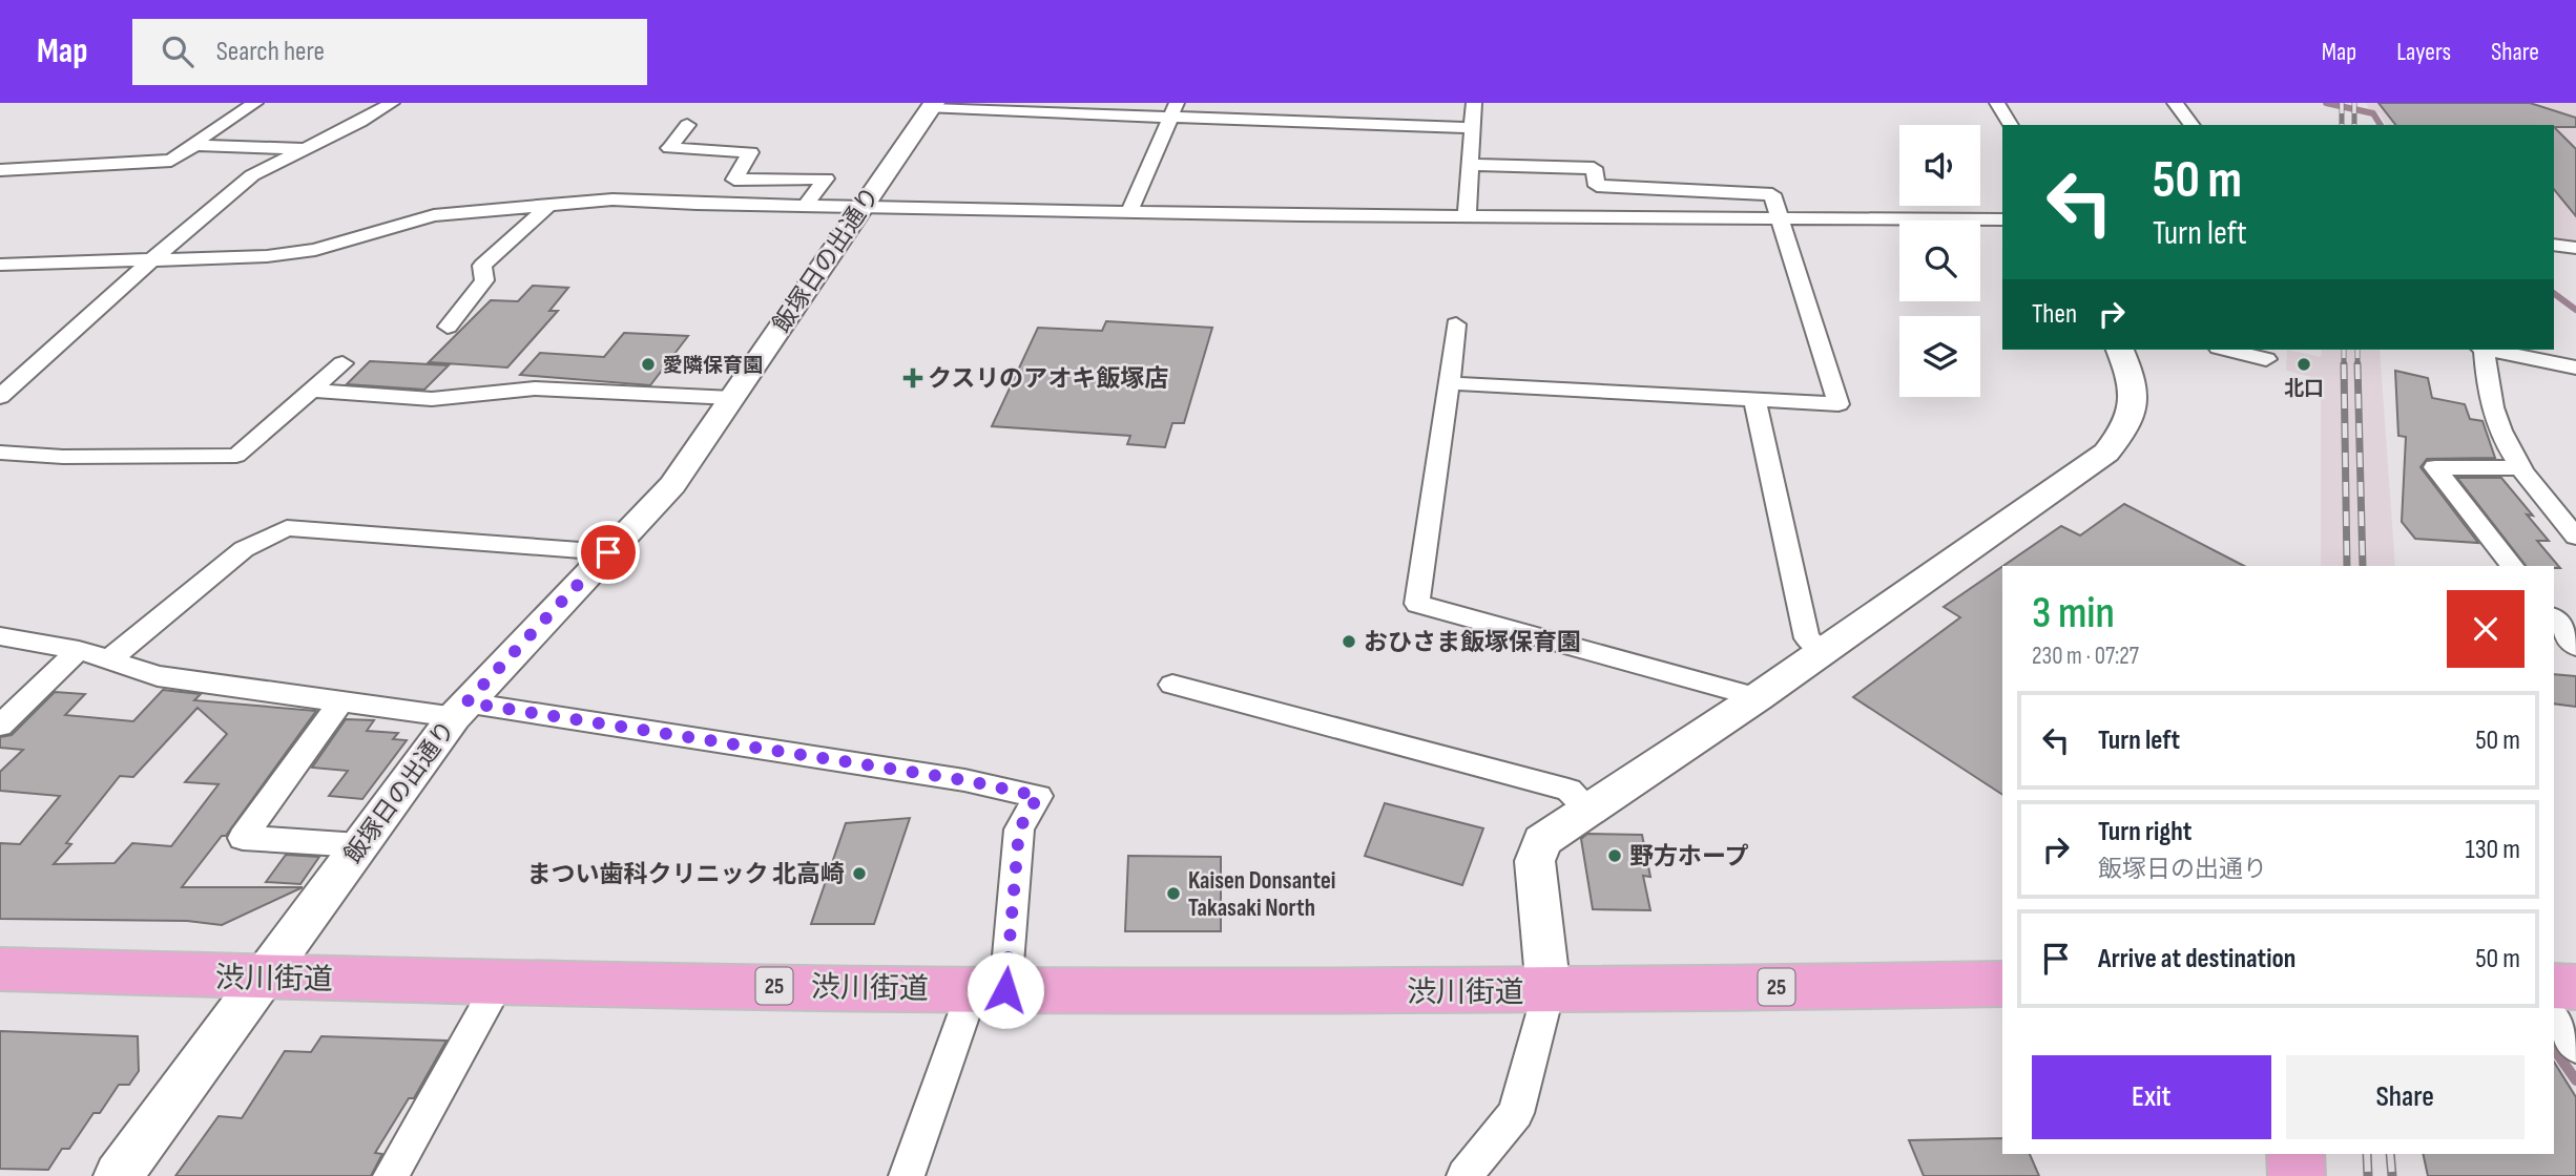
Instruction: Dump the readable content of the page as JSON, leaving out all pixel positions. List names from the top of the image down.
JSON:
{
  "streets": {
    "main road": ["渋川街道", "25"],
    "street": ["飯塚日の出通り"]
  },
  "crossings": [
    ["飯塚日の出通り", "渋川街道"]
  ],
  "places": {
    "other": [
      "愛隣保育園",
      "北口",
      "おひさま飯塚保育園",
      "野方ホープ",
      "まつい歯科クリニック 北高崎",
      "Kaisen Donsantei Takasaki North"
    ],
    "health": ["クスリのアオキ飯塚店"]
  },
  "page": {
    "header": "Map",
    "search": "Search here",
    "nav": ["Map", "Layers", "Share"],
    "turn": ["50 m", "Turn left"],
    "then": "Then",
    "heading": ["3 min", "230 m · 07:27"],
    "list": [
      {
        "name": "Turn left",
        "value": "50 m"
      },
      {
        "name": "Turn right",
        "note": "飯塚日の出通り",
        "value": "130 m"
      },
      {
        "name": "Arrive at destination",
        "value": "50 m"
      }
    ],
    "buttons": ["Exit", "Share"]
  }
}
